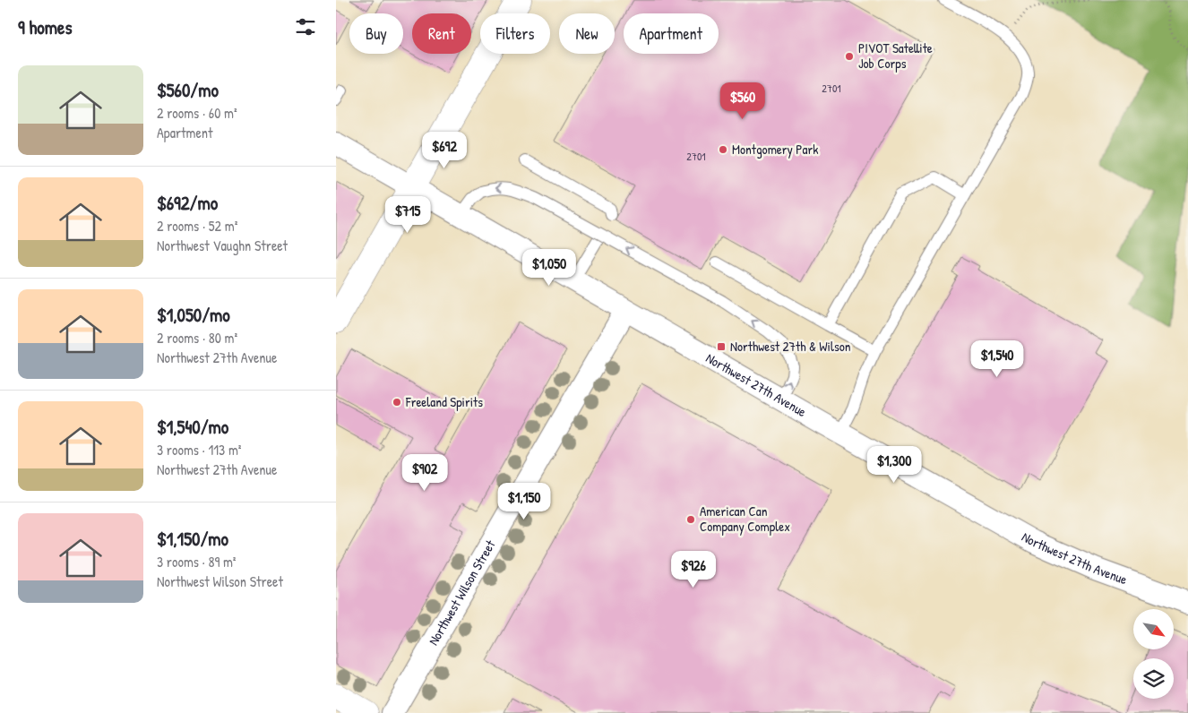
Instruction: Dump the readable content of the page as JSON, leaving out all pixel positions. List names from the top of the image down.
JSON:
{
  "streets": {
    "street": ["Northwest 27th Avenue", "Northwest Wilson Street"]
  },
  "crossings": [
    ["Northwest 27th Avenue", "Northwest Wilson Street"]
  ],
  "places": {
    "other": [
      "PIVOT Satellite Job Corps",
      "Montgomery Park",
      "Freeland Spirits",
      "American Can Company Complex"
    ],
    "transit": ["Northwest 27th & Wilson"]
  },
  "house_numbers": ["2701", "2701"],
  "north": "bottom right",
  "page": {
    "heading": "9 homes",
    "chip": [
      "Buy",
      "Rent",
      "Filters",
      "New",
      "Apartment"
    ],
    "list": [
      {
        "name": "$560/mo",
        "note": "2 rooms · 60 m² · Apartment"
      },
      {
        "name": "$692/mo",
        "note": "2 rooms · 52 m² · Northwest Vaughn Street"
      },
      {
        "name": "$1,050/mo",
        "note": "2 rooms · 80 m² · Northwest 27th Avenue"
      },
      {
        "name": "$1,540/mo",
        "note": "3 rooms · 113 m² · Northwest 27th Avenue"
      },
      {
        "name": "$1,150/mo",
        "note": "3 rooms · 89 m² · Northwest Wilson Street"
      }
    ],
    "price": [
      "$560",
      "$692",
      "$715",
      "$1,050",
      "$1,540",
      "$1,300",
      "$902",
      "$1,150",
      "$926"
    ]
  }
}
